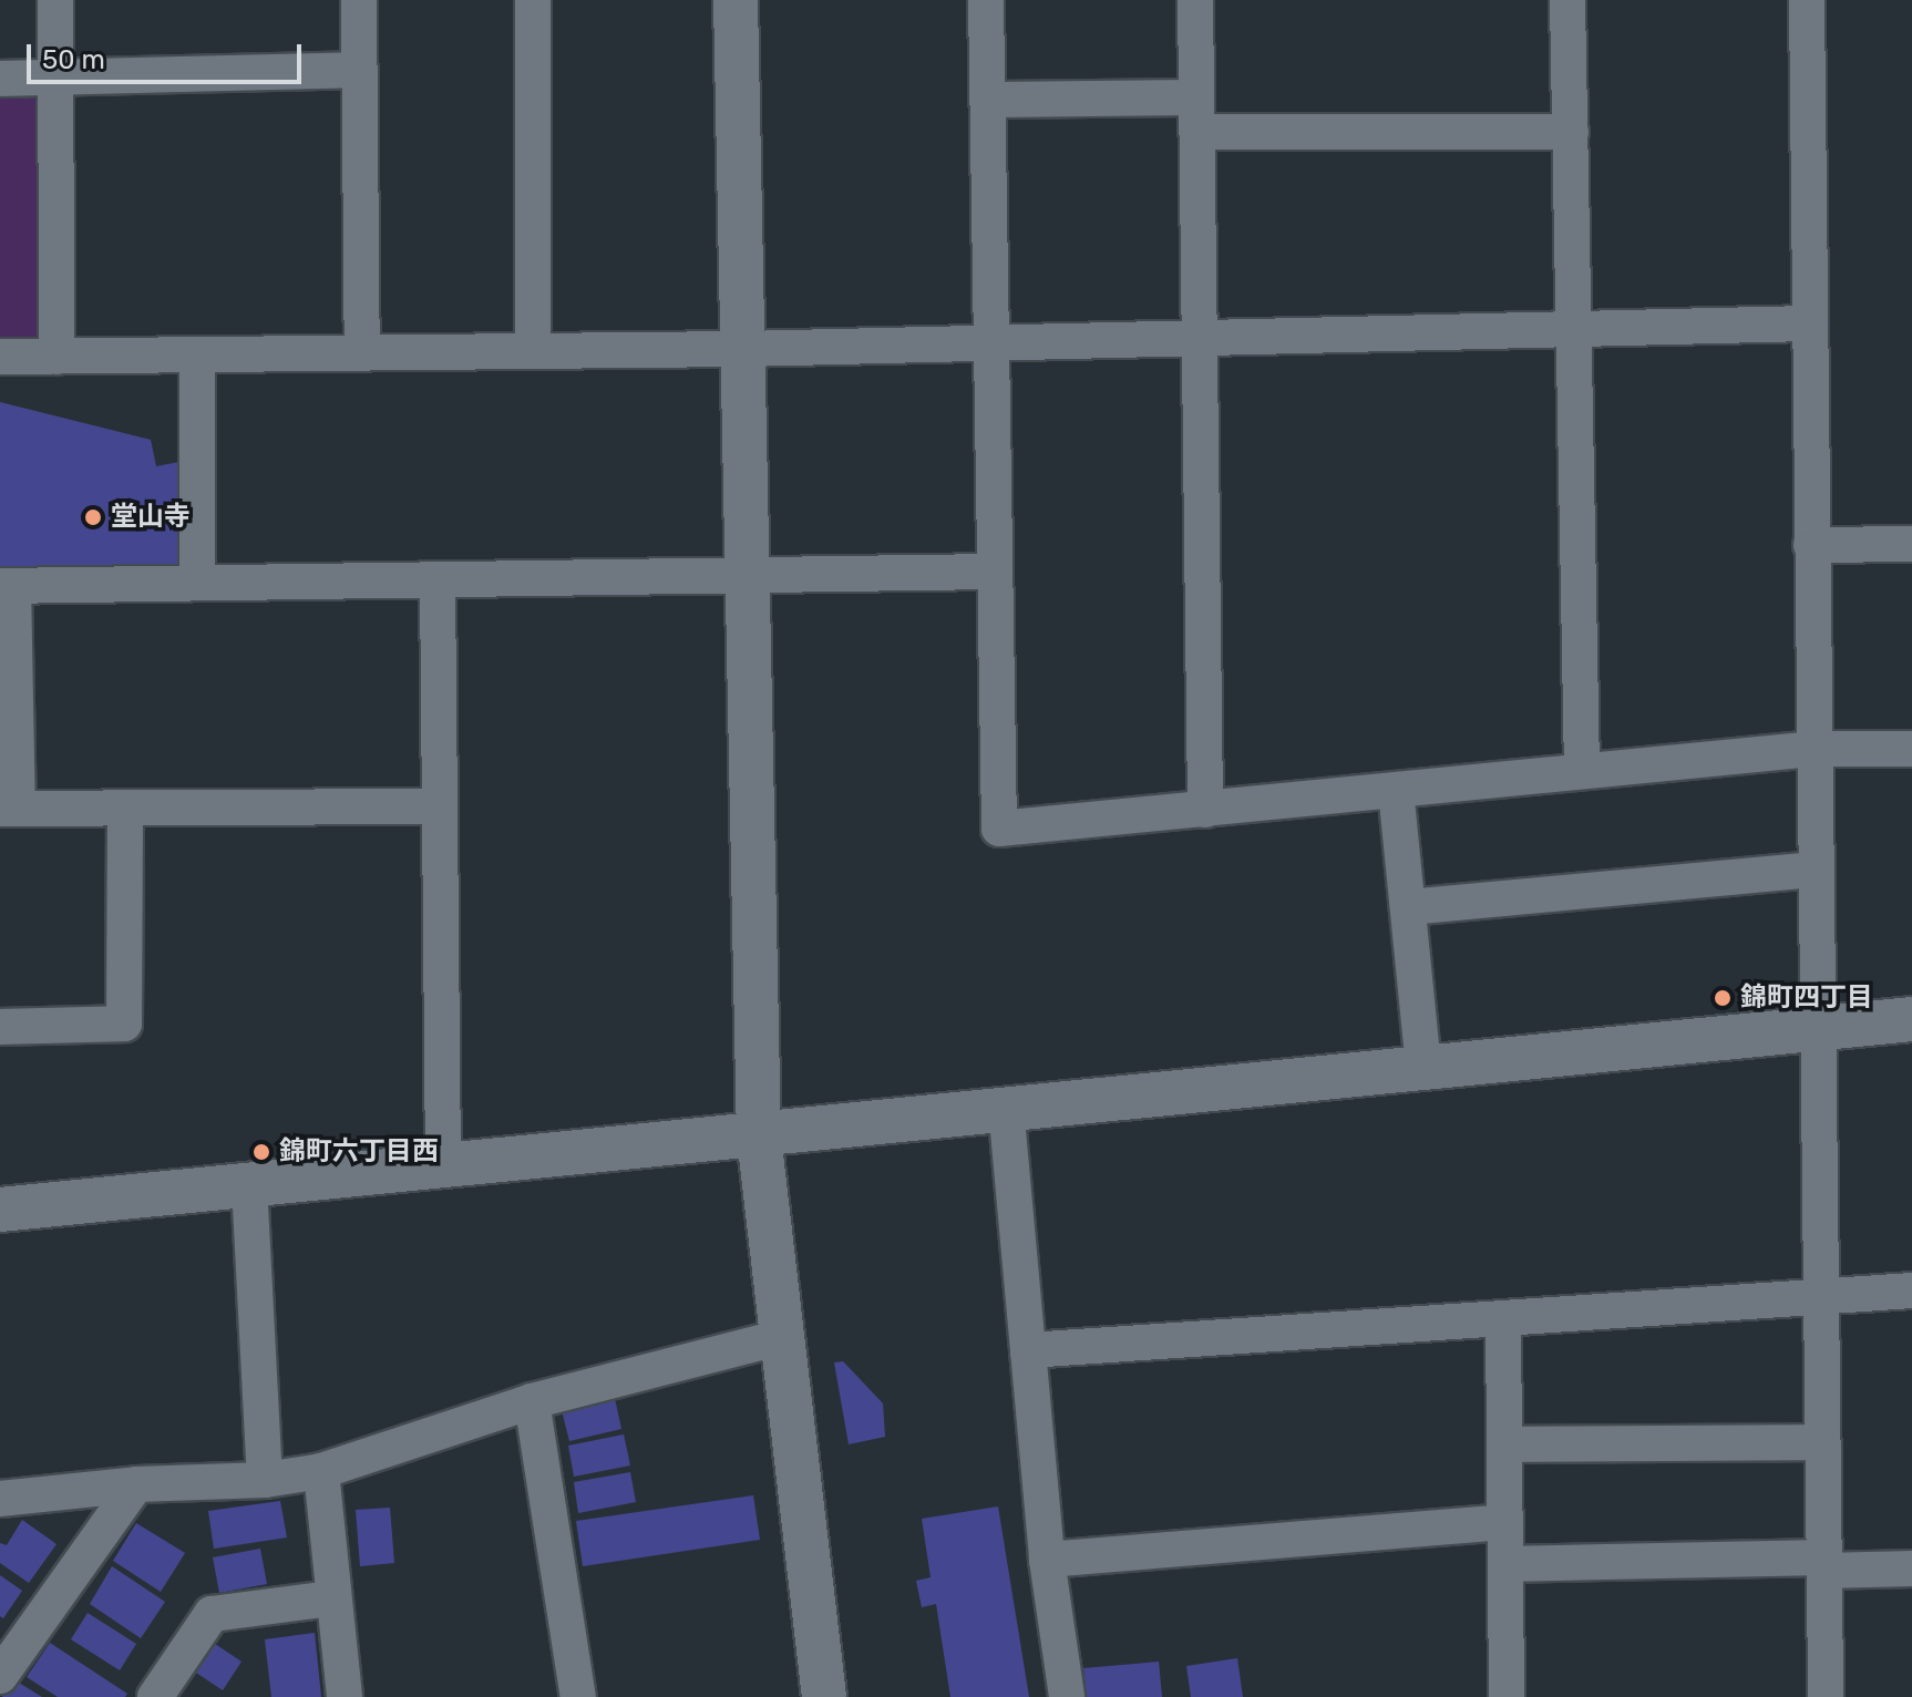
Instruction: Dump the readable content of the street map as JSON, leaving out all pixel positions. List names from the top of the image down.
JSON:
{
  "places": ["堂山寺", "錦町四丁目", "錦町六丁目西"],
  "scale_bar": "50 m"
}
